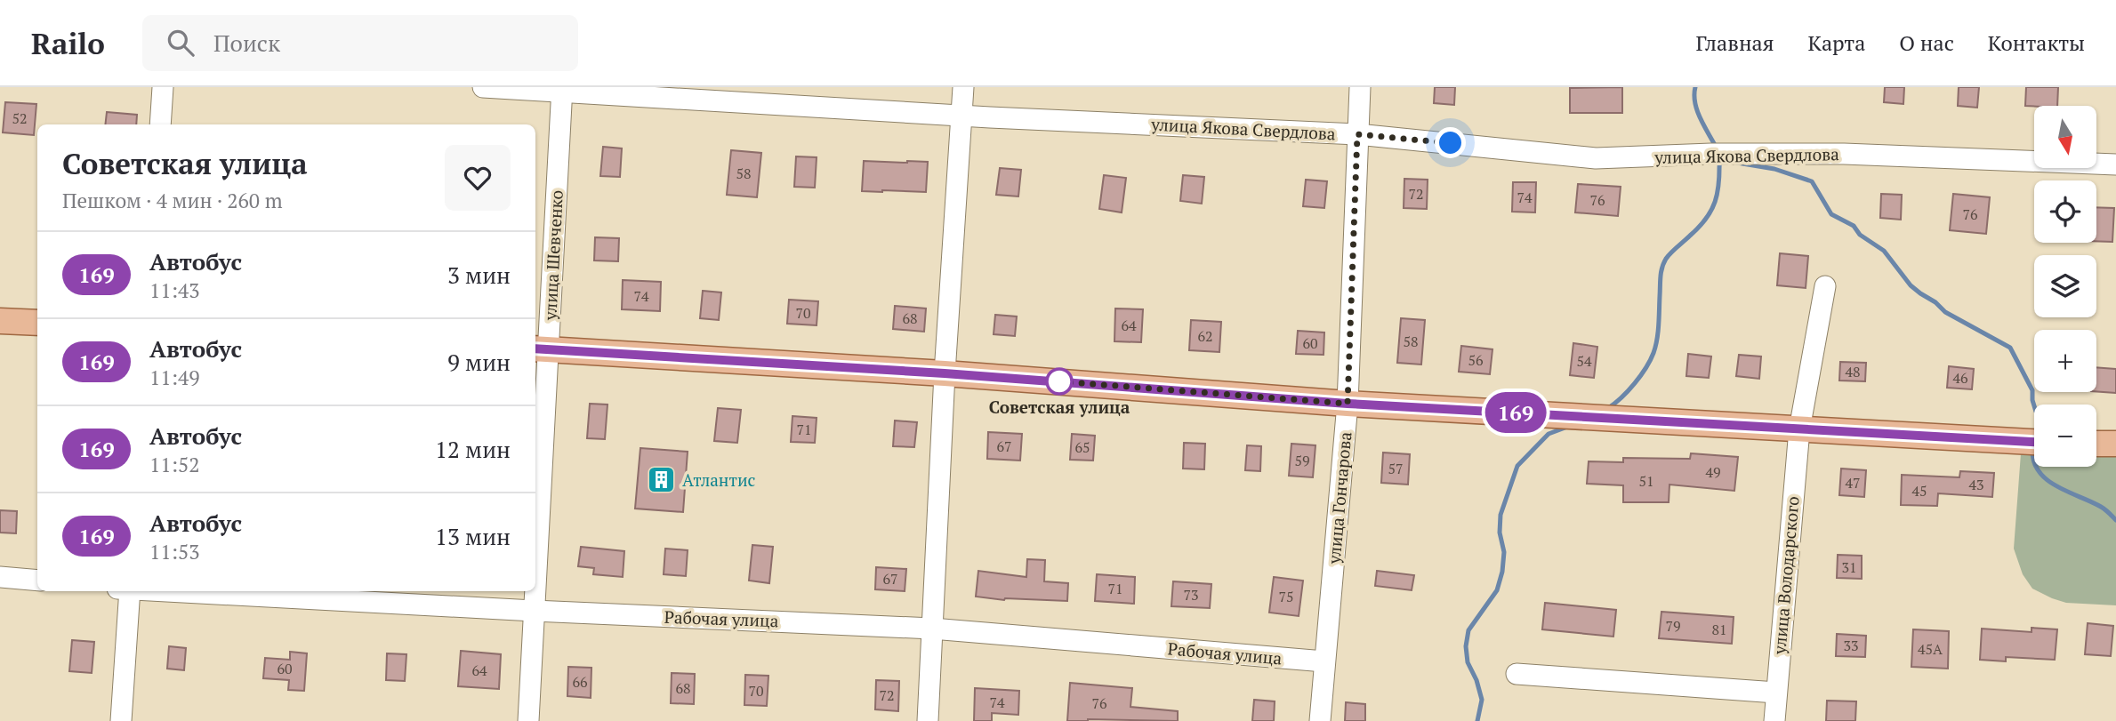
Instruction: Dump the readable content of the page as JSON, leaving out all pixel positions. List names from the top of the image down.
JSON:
{
  "streets": {
    "street": [
      "улица Якова Свердлова",
      "улица Шевченко",
      "улица Гончарова",
      "улица Володарского",
      "Рабочая улица"
    ]
  },
  "crossings": [
    ["улица Якова Свердлова", "улица Шевченко"],
    ["улица Якова Свердлова", "улица Гончарова"],
    ["улица Шевченко", "Рабочая улица"],
    ["улица Гончарова", "Рабочая улица"]
  ],
  "places": {
    "other": ["Советская улица"],
    "building": ["Атлантис"]
  },
  "lines": ["bus line 169"],
  "house_numbers": [
    "52",
    "58",
    "72",
    "74",
    "76",
    "76",
    "74",
    "70",
    "68",
    "64",
    "62",
    "58",
    "60",
    "56",
    "54",
    "48",
    "46",
    "71",
    "67",
    "65",
    "59",
    "57",
    "49",
    "51",
    "47",
    "43",
    "45",
    "31",
    "67",
    "71",
    "73",
    "75",
    "79",
    "81",
    "33",
    "45А",
    "60",
    "64",
    "66",
    "68",
    "70",
    "72",
    "74",
    "76"
  ],
  "north": "bottom",
  "page": {
    "header": "Railo",
    "search": "Поиск",
    "nav": [
      "Главная",
      "Карта",
      "О нас",
      "Контакты"
    ],
    "on_map": "169",
    "map_buttons": ["+", "−"],
    "heading": ["Советская улица", "Пешком · 4 мин · 260 m"],
    "list": [
      {
        "mark": "169",
        "name": "Автобус",
        "note": "11:43",
        "value": "3 мин"
      },
      {
        "mark": "169",
        "name": "Автобус",
        "note": "11:49",
        "value": "9 мин"
      },
      {
        "mark": "169",
        "name": "Автобус",
        "note": "11:52",
        "value": "12 мин"
      },
      {
        "mark": "169",
        "name": "Автобус",
        "note": "11:53",
        "value": "13 мин"
      }
    ]
  }
}
